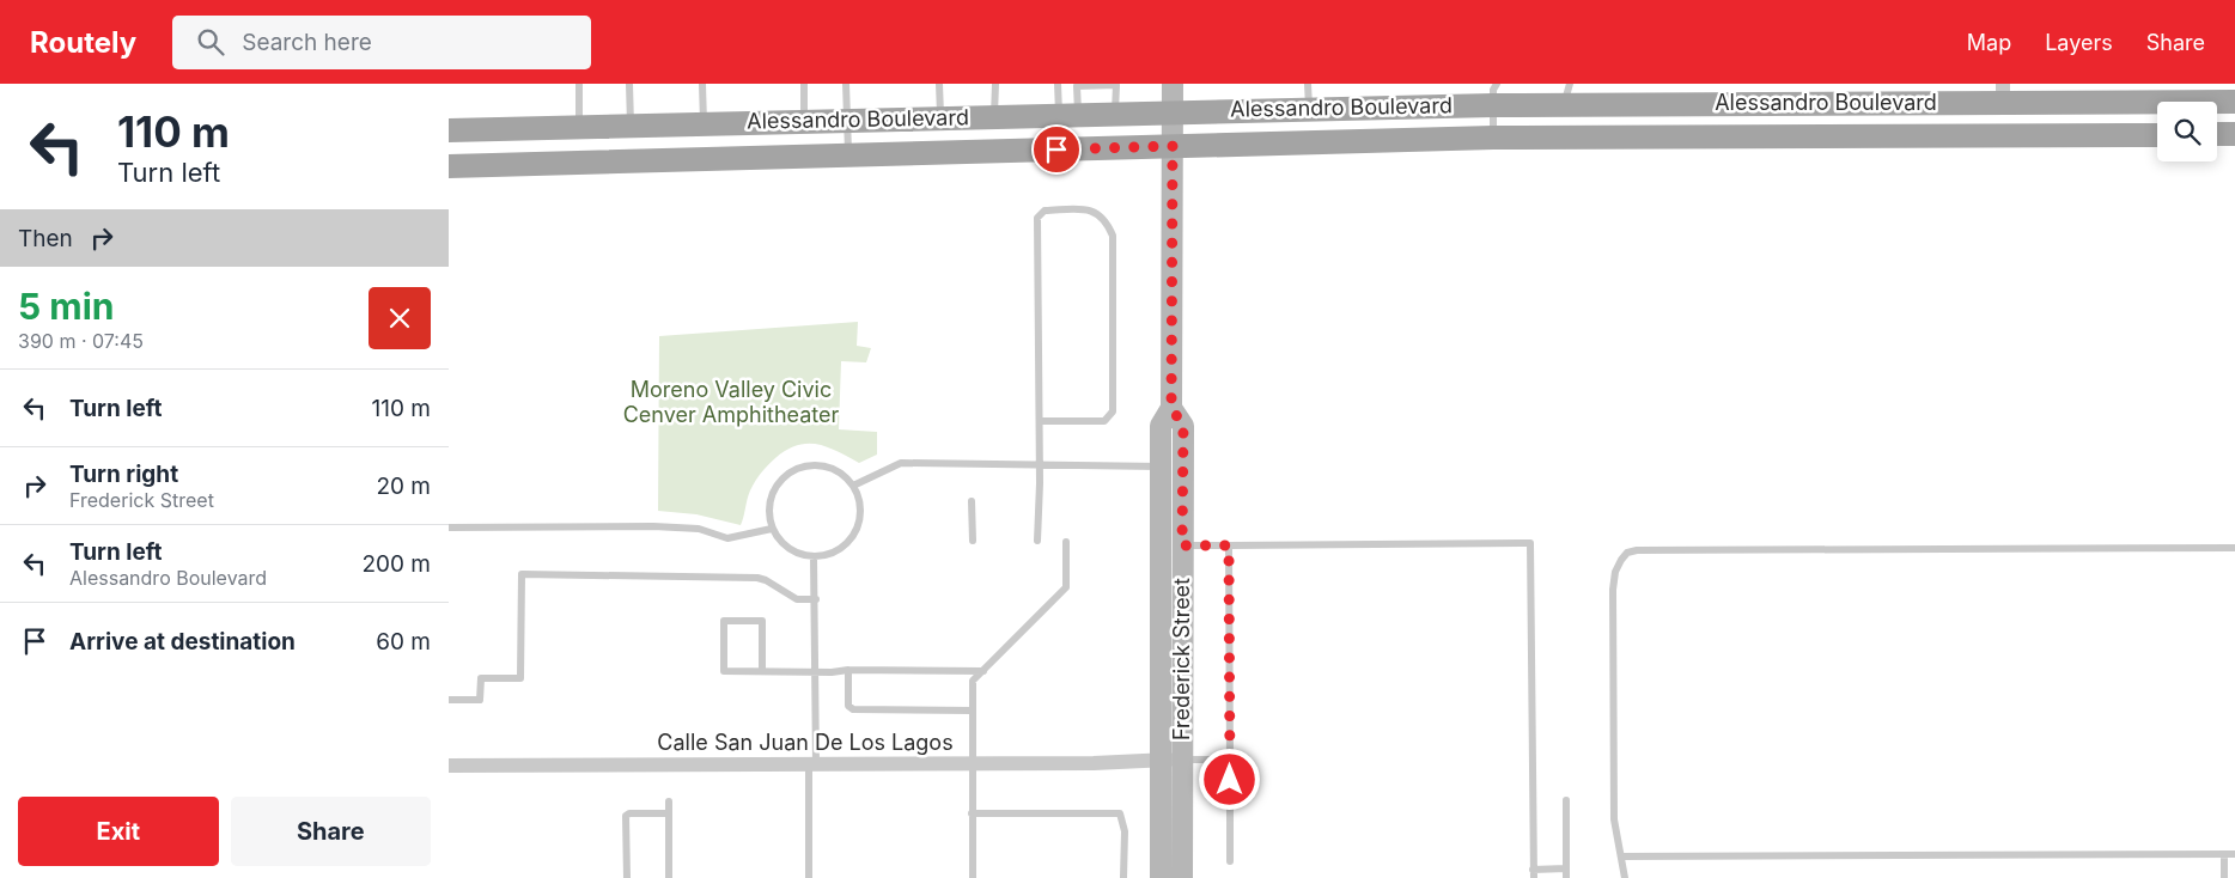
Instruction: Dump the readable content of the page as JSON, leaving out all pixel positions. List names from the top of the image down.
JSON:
{
  "streets": {
    "main road": ["Alessandro Boulevard", "Frederick Street"],
    "street": ["Calle San Juan De Los Lagos"]
  },
  "crossings": [
    ["Alessandro Boulevard", "Frederick Street"],
    ["Frederick Street", "Calle San Juan De Los Lagos"]
  ],
  "parks": ["Moreno Valley Civic Cenver Amphitheater"],
  "page": {
    "header": "Routely",
    "search": "Search here",
    "nav": ["Map", "Layers", "Share"],
    "turn": ["110 m", "Turn left"],
    "then": "Then",
    "heading": ["5 min", "390 m · 07:45"],
    "list": [
      {
        "name": "Turn left",
        "value": "110 m"
      },
      {
        "name": "Turn right",
        "note": "Frederick Street",
        "value": "20 m"
      },
      {
        "name": "Turn left",
        "note": "Alessandro Boulevard",
        "value": "200 m"
      },
      {
        "name": "Arrive at destination",
        "value": "60 m"
      }
    ],
    "buttons": ["Exit", "Share"]
  }
}
